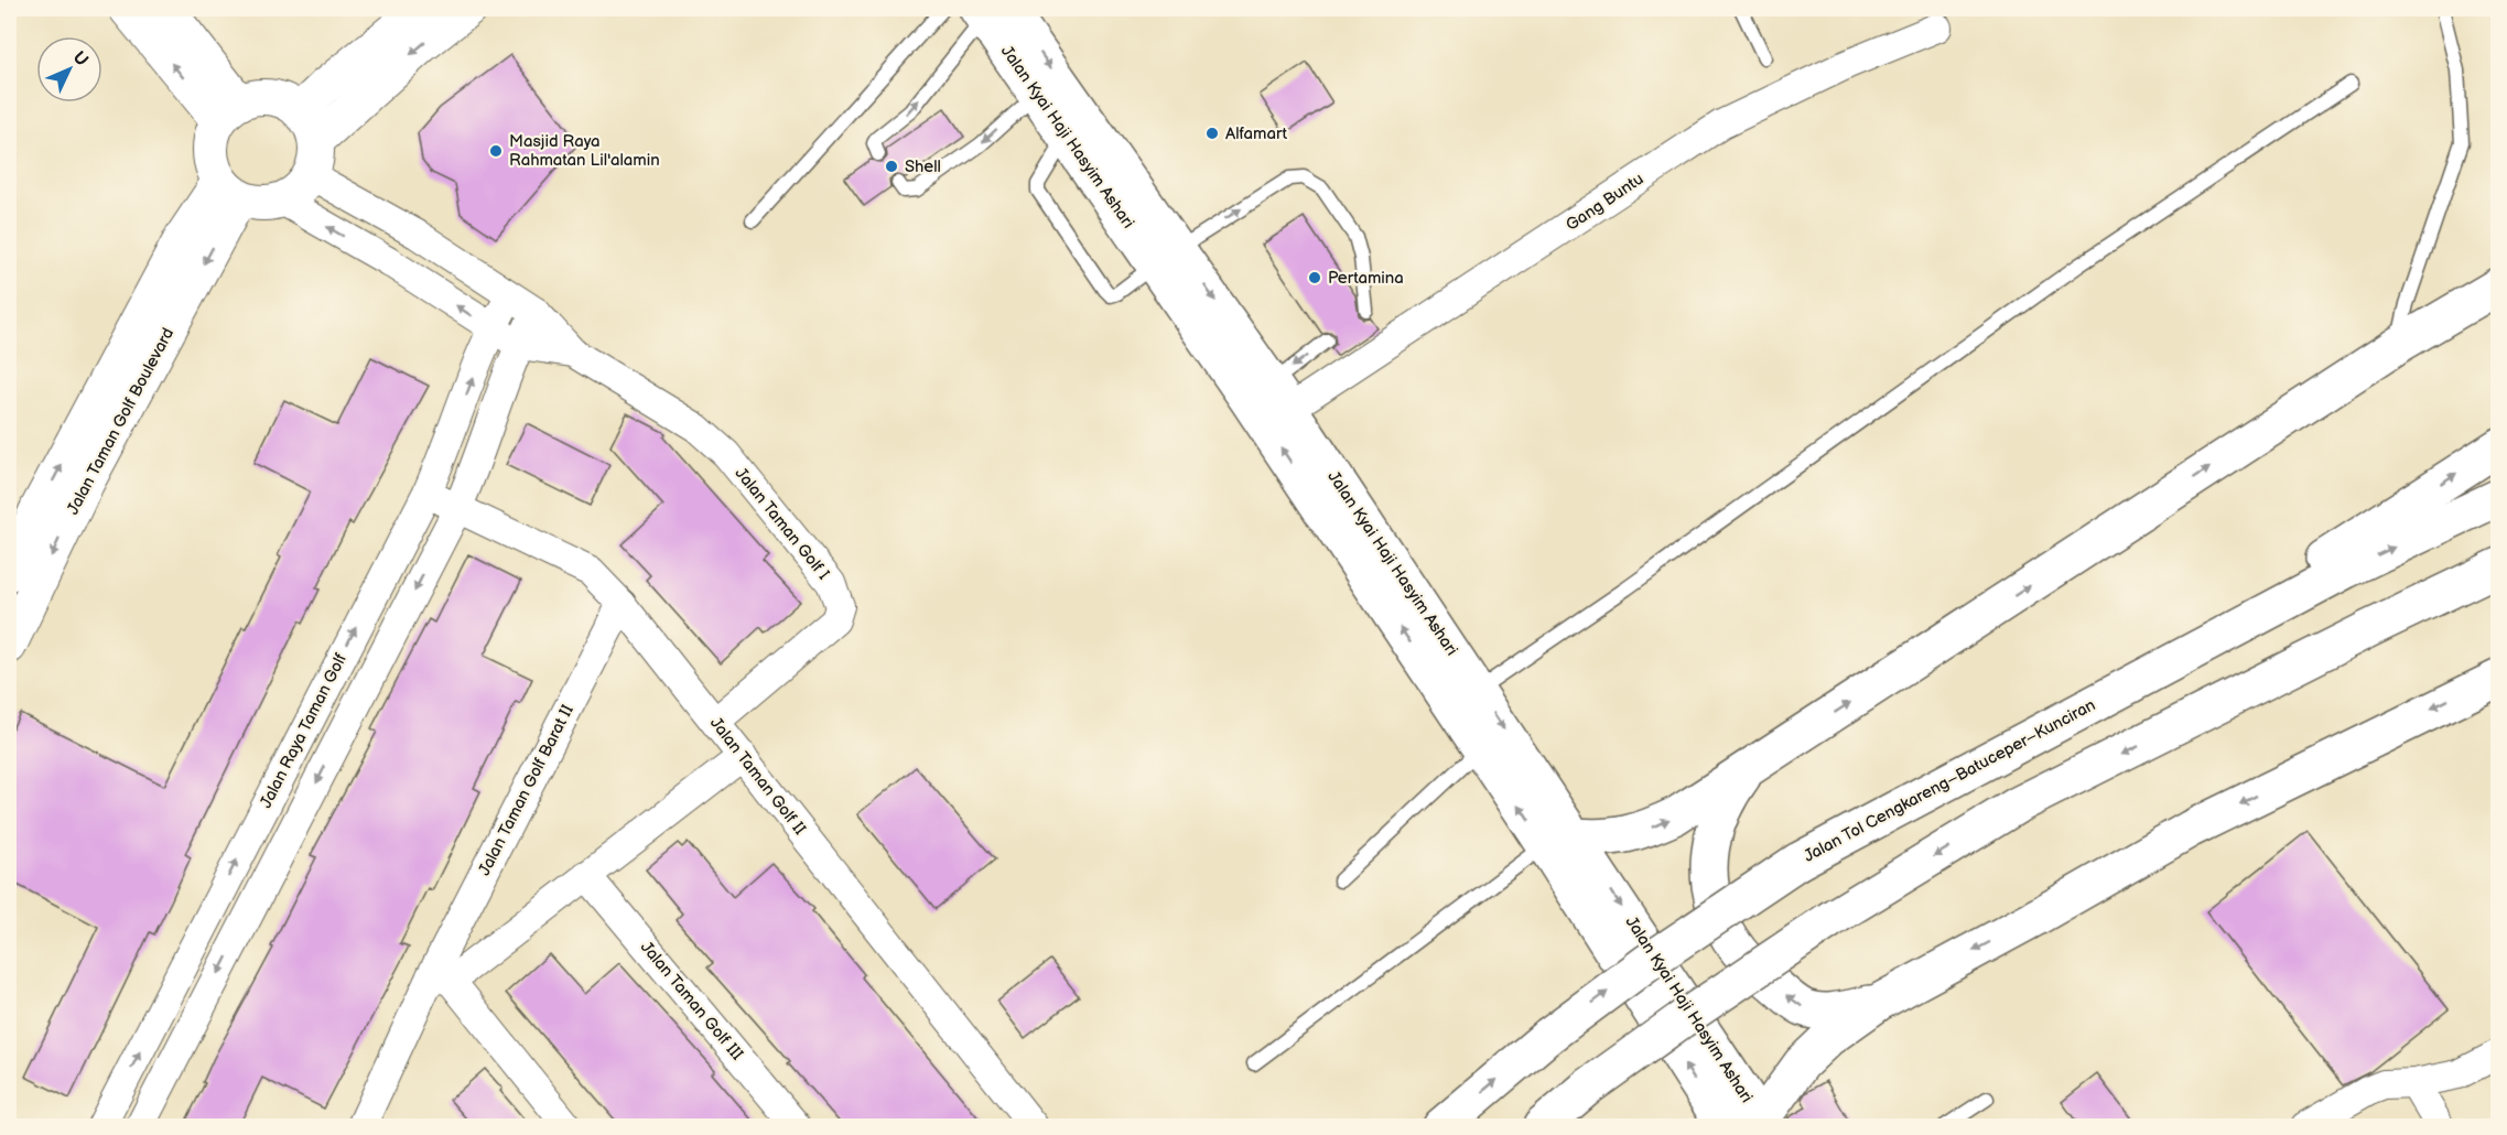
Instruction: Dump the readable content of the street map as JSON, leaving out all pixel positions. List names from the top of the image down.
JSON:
{
  "streets": {
    "main road": ["Jalan Kyai Haji Hasyim Ashari", "Jalan Tol Cengkareng–Batuceper–Kunciran"],
    "street": [
      "Gang Buntu",
      "Jalan Taman Golf Boulevard",
      "Jalan Taman Golf I",
      "Jalan Raya Taman Golf",
      "Jalan Taman Golf II",
      "Jalan Taman Golf Barat II",
      "Jalan Taman Golf III"
    ]
  },
  "crossings": [
    ["Jalan Kyai Haji Hasyim Ashari", "Gang Buntu"],
    ["Jalan Taman Golf I", "Jalan Taman Golf II"],
    ["Jalan Raya Taman Golf", "Jalan Taman Golf II"],
    ["Jalan Taman Golf II", "Jalan Taman Golf Barat II"],
    ["Jalan Taman Golf Barat II", "Jalan Taman Golf III"]
  ],
  "places": [
    "Alfamart",
    "Masjid Raya Rahmatan Lil'alamin",
    "Shell",
    "Pertamina"
  ],
  "north": "top right"
}
